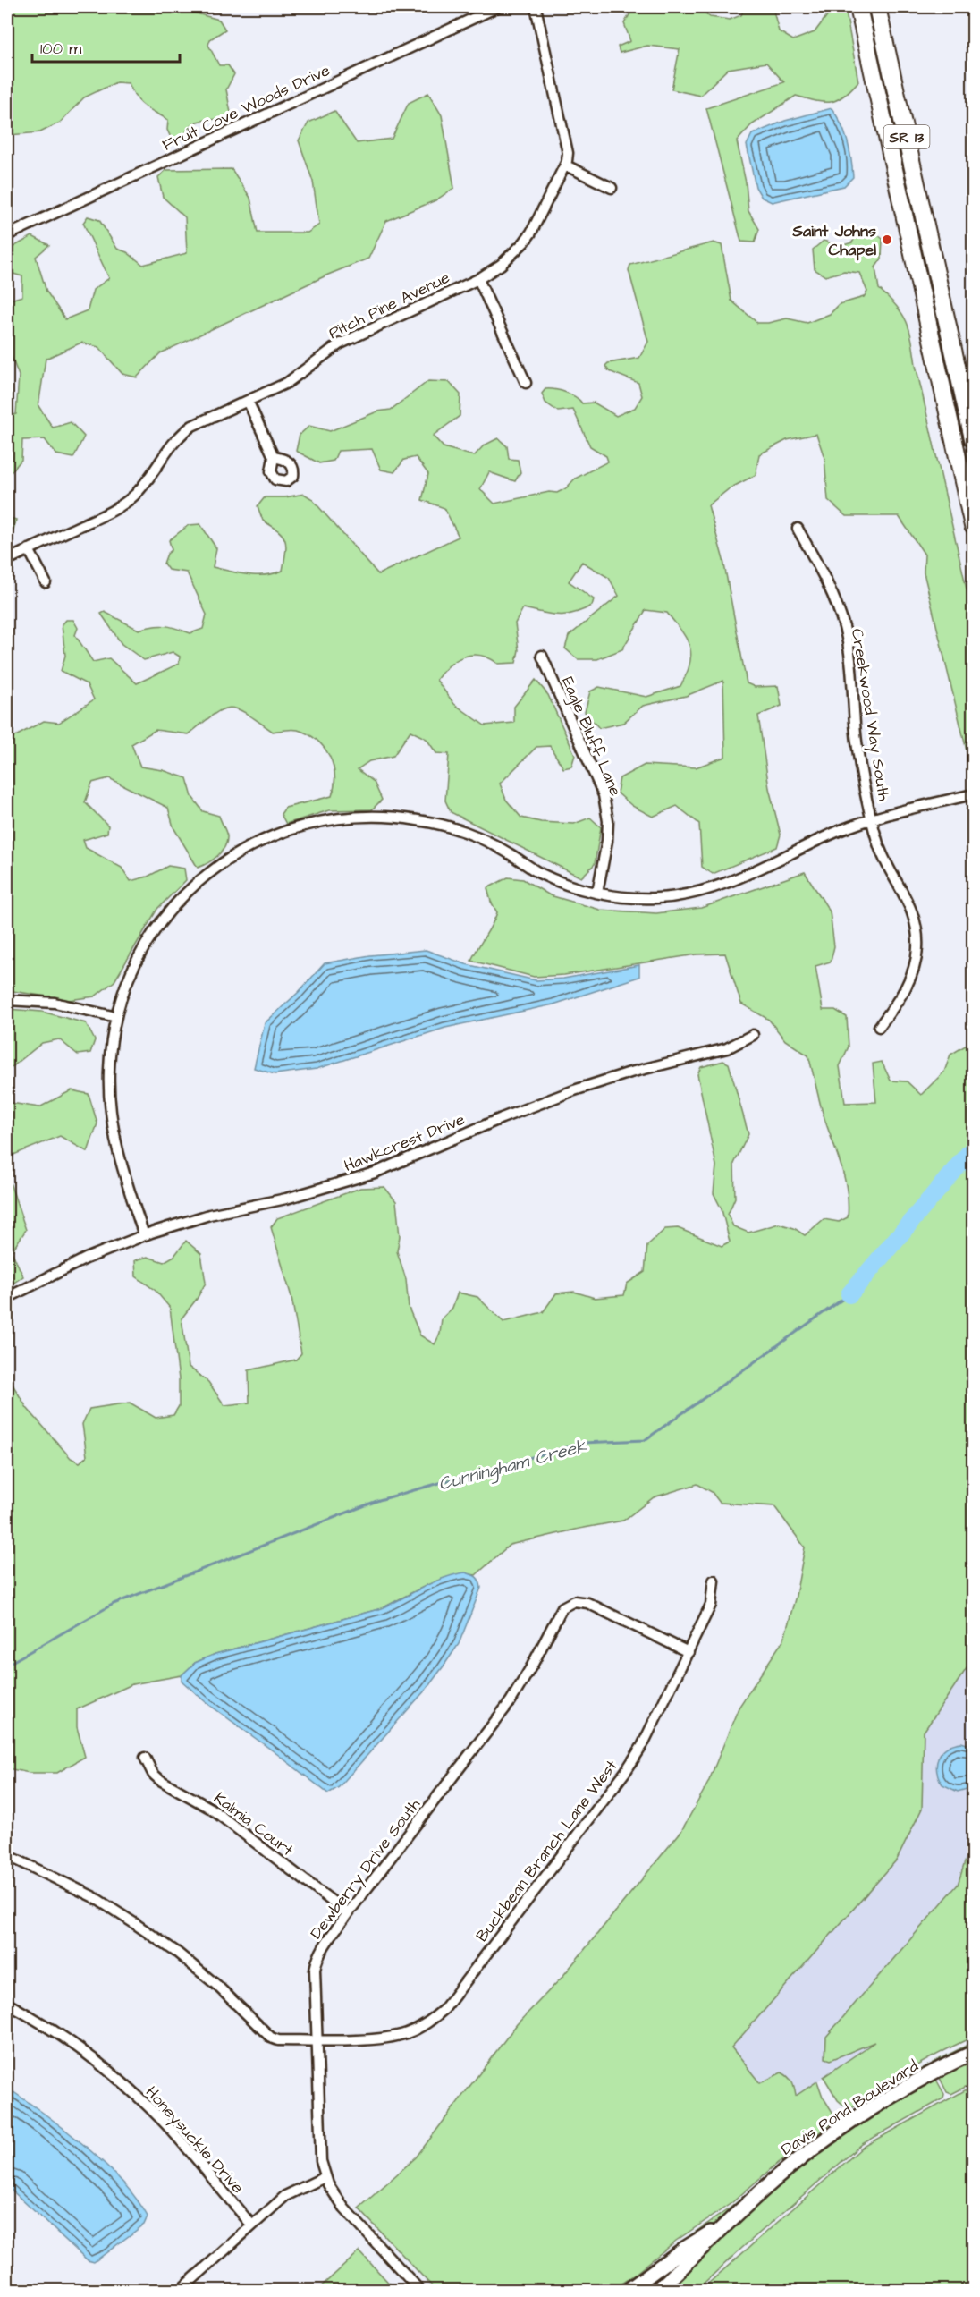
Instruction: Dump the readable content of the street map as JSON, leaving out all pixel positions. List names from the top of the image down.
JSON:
{
  "streets": {
    "main road": ["SR 13"],
    "street": [
      "Fruit Cove Woods Drive",
      "Pitch Pine Avenue",
      "Creekwood Way South",
      "Eagle Bluff Lane",
      "Hawkcrest Drive",
      "Kalmia Court",
      "Buckbean Branch Lane West",
      "Dewberry Drive South",
      "Davis Pond Boulevard",
      "Honeysuckle Drive"
    ]
  },
  "crossings": [
    ["Kalmia Court", "Dewberry Drive South"],
    ["Buckbean Branch Lane West", "Dewberry Drive South"]
  ],
  "water": ["Cunningham Creek"],
  "places": ["Saint Johns Chapel"],
  "scale_bar": "100 m"
}
